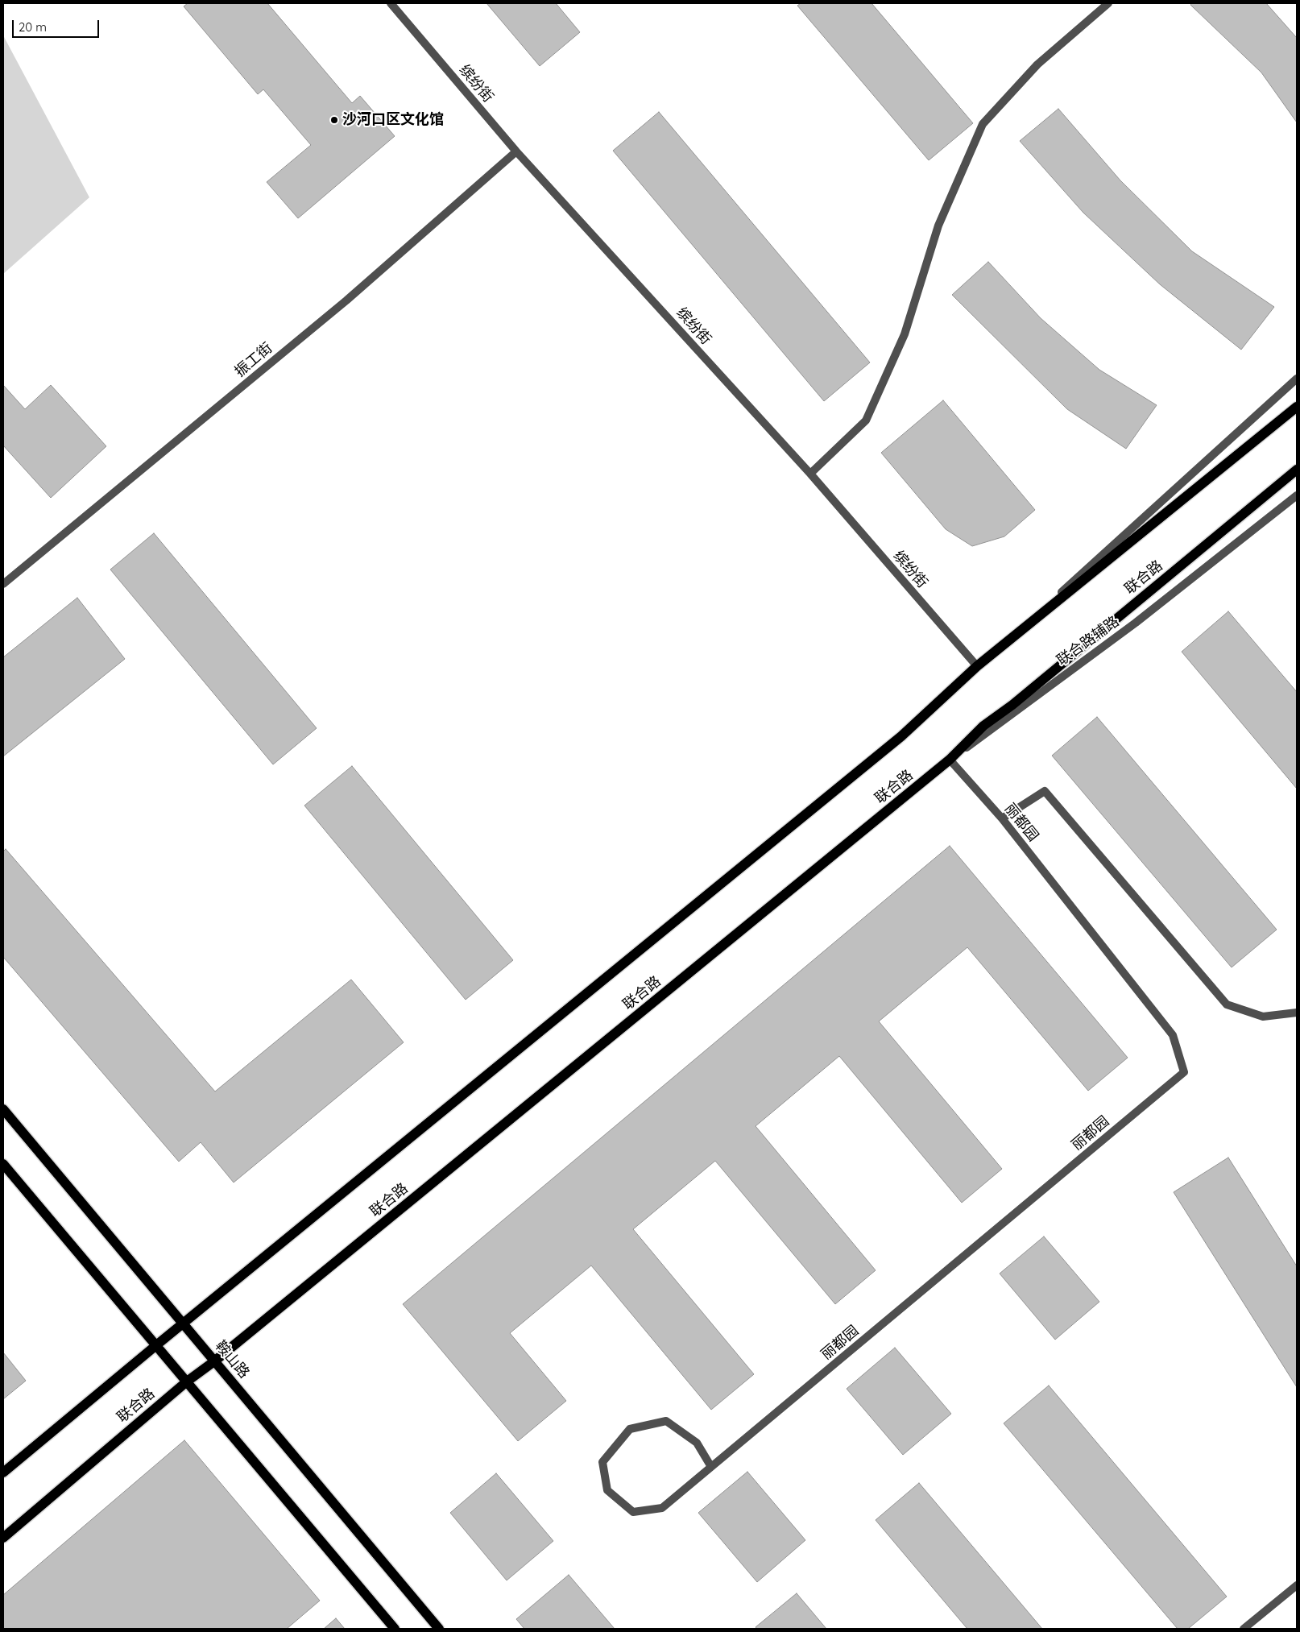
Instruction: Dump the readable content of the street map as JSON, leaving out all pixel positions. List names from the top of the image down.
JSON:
{
  "streets": {
    "main road": ["联合路", "鞍山路"],
    "street": [
      "缤纷街",
      "振工街",
      "联合路辅路",
      "丽都园"
    ]
  },
  "crossings": [
    ["缤纷街", "振工街"],
    ["联合路", "联合路辅路"],
    ["联合路", "丽都园"],
    ["联合路", "鞍山路"],
    ["联合路辅路", "丽都园"]
  ],
  "places": ["沙河口区文化馆"],
  "scale_bar": "20 m"
}
